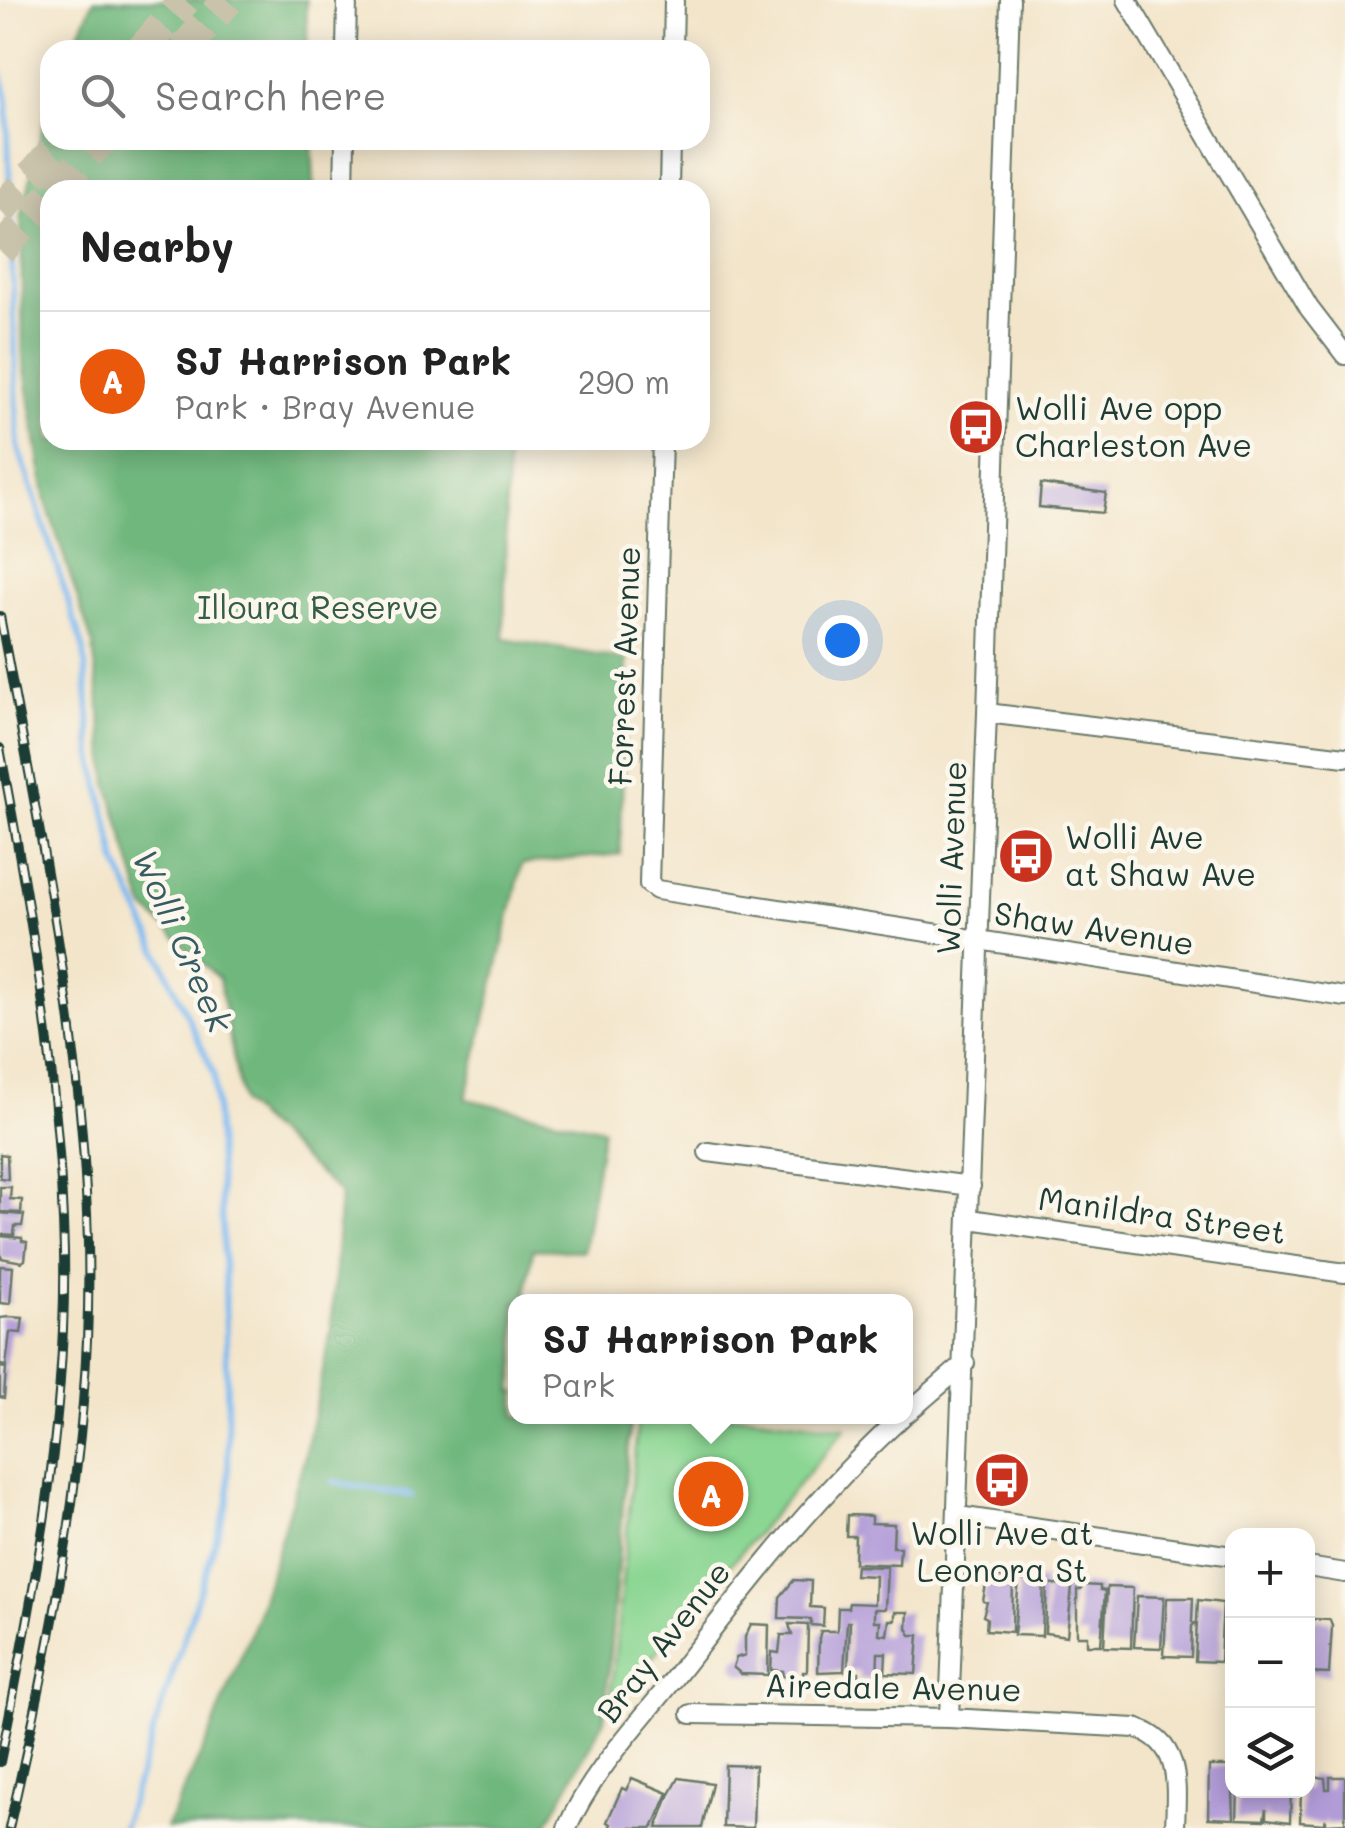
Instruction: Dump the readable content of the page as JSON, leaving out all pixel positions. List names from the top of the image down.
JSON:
{
  "streets": {
    "street": [
      "Forrest Avenue",
      "Wolli Avenue",
      "Shaw Avenue",
      "Manildra Street",
      "Bray Avenue",
      "Airedale Avenue"
    ]
  },
  "crossings": [
    ["Forrest Avenue", "Shaw Avenue"],
    ["Wolli Avenue", "Shaw Avenue"],
    ["Wolli Avenue", "Manildra Street"],
    ["Wolli Avenue", "Bray Avenue"],
    ["Wolli Avenue", "Airedale Avenue"]
  ],
  "water": ["Wolli Creek"],
  "parks": ["Illoura Reserve"],
  "places": {
    "bus stop": ["Wolli Ave opp Charleston Ave", "Wolli Ave at Shaw Ave", "Wolli Ave at Leonora St"]
  },
  "page": {
    "search": "Search here",
    "heading": "Nearby",
    "list": [
      {
        "mark": "A",
        "name": "SJ Harrison Park",
        "note": "Park · Bray Avenue",
        "value": "290 m"
      }
    ],
    "popup": ["SJ Harrison Park", "Park"],
    "pins": "A",
    "map_buttons": ["+", "−"]
  }
}
